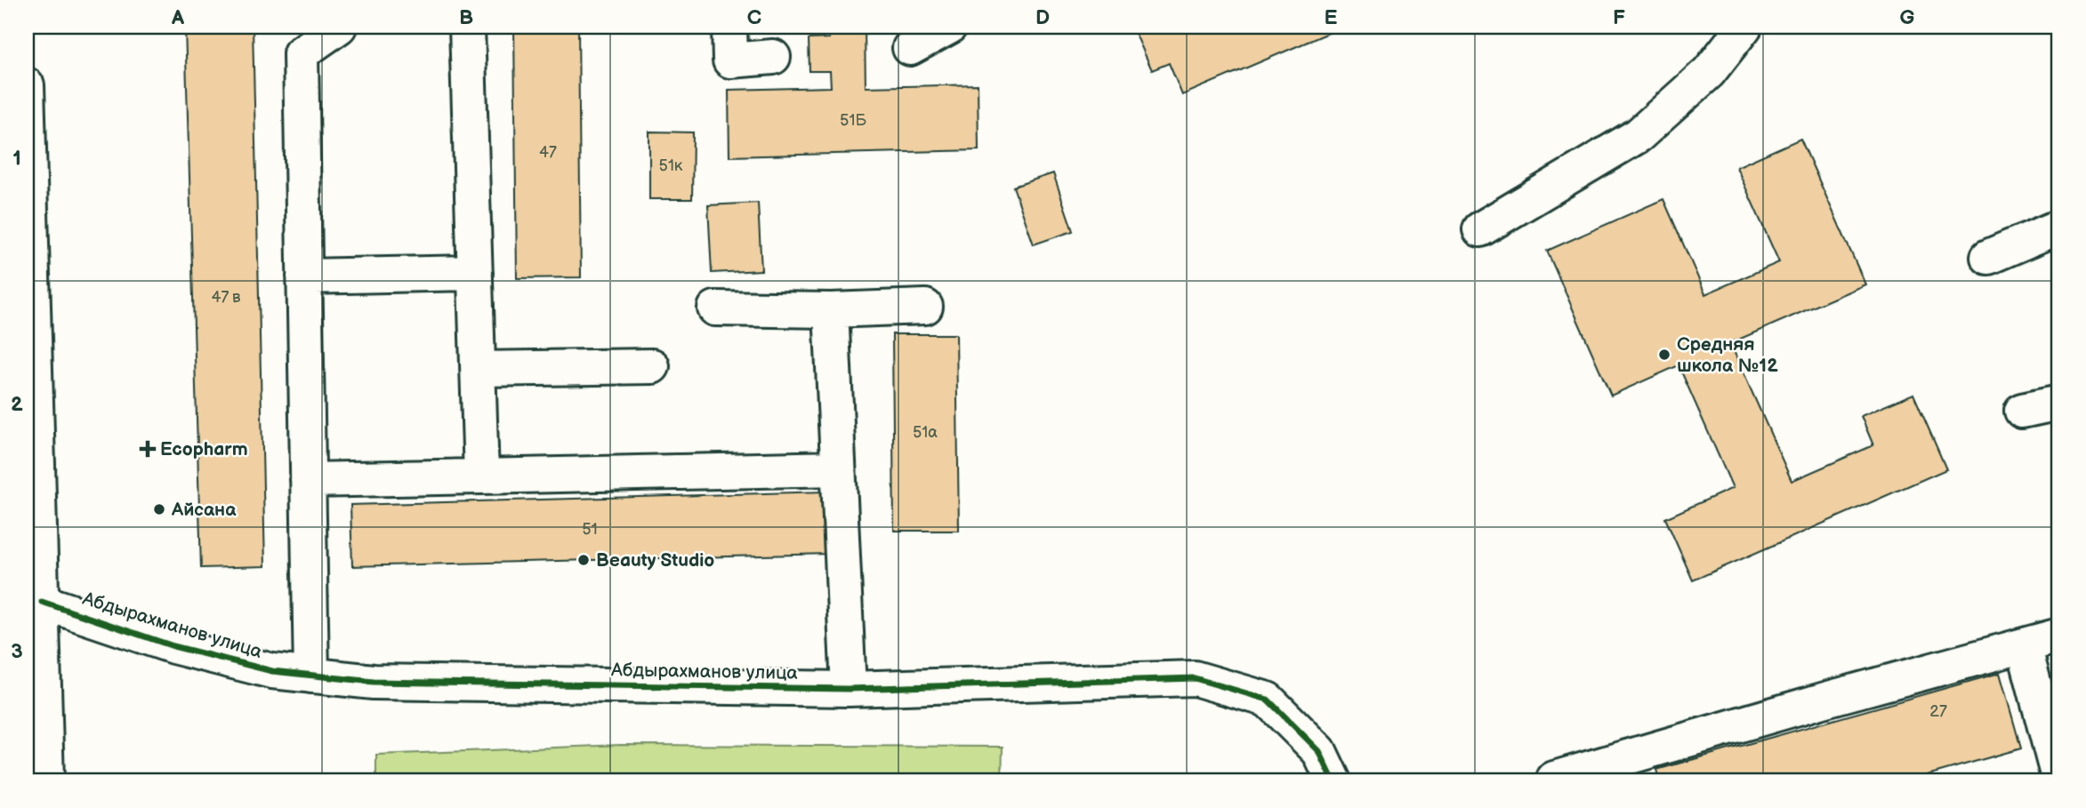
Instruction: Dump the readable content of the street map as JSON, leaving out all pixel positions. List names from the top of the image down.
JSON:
{
  "streets": {
    "street": ["Абдырахманов улица"]
  },
  "places": {
    "other": ["Средняя школа №12", "Айсана", "Beauty Studio"],
    "health": ["Ecopharm"]
  },
  "house_numbers": [
    "51Б",
    "47",
    "51к",
    "47 в",
    "51а",
    "51",
    "27"
  ],
  "grid": {
    "columns": [
      "A",
      "B",
      "C",
      "D",
      "E",
      "F",
      "G"
    ],
    "rows": ["1", "2", "3"]
  }
}
